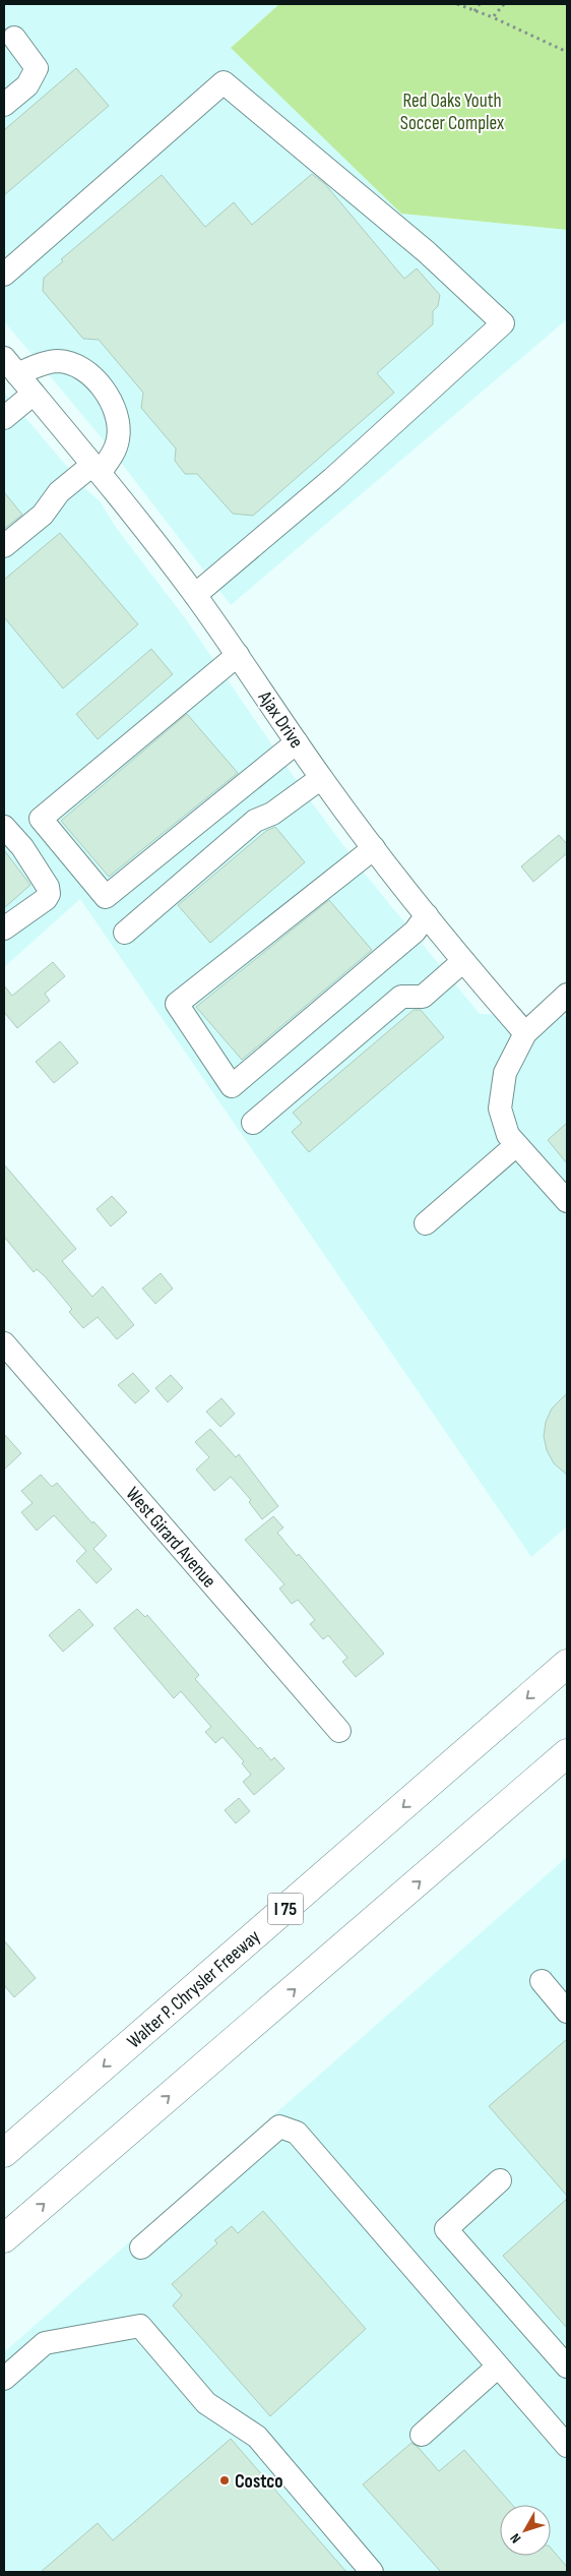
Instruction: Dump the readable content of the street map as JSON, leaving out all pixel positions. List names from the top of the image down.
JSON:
{
  "streets": {
    "highway": ["I 75", "Walter P. Chrysler Freeway"],
    "street": ["Ajax Drive", "West Girard Avenue"]
  },
  "parks": ["Red Oaks Youth Soccer Complex"],
  "places": ["Costco"],
  "north": "bottom left"
}
